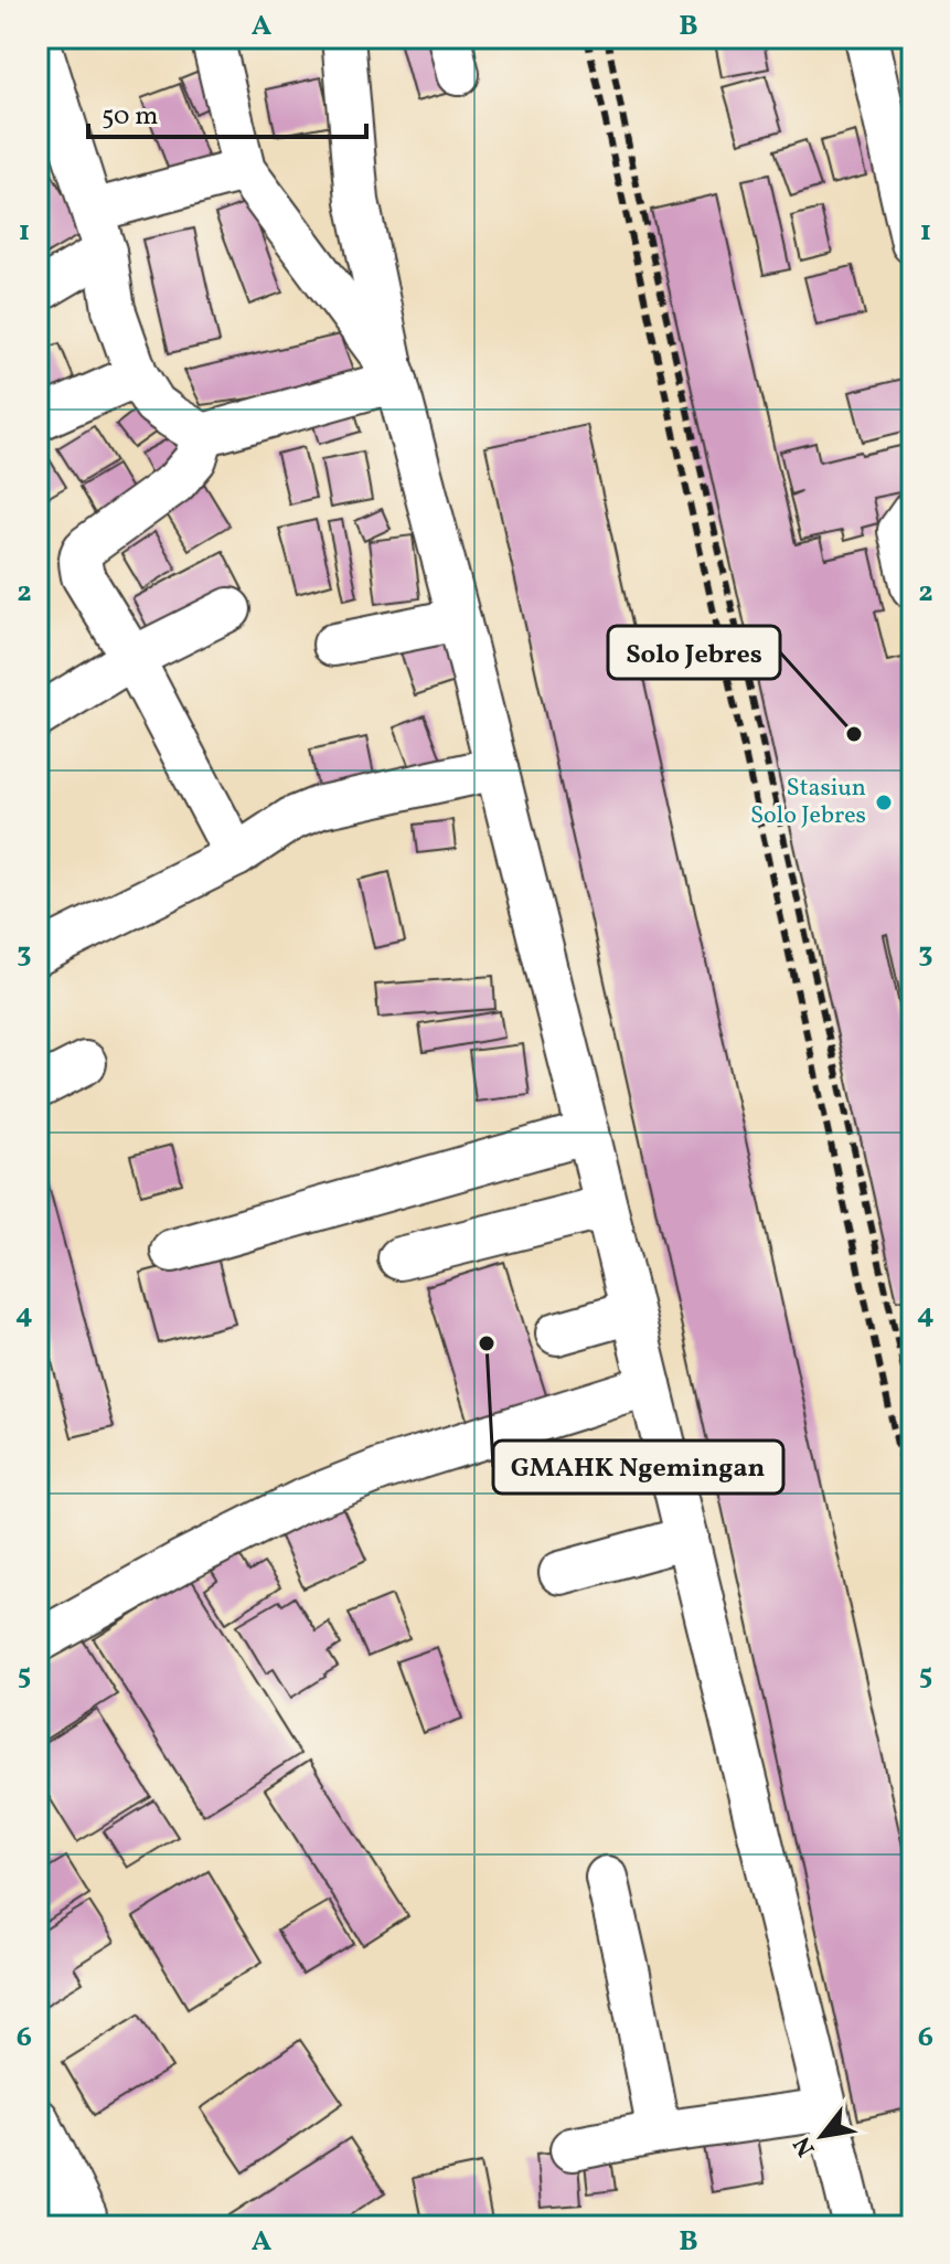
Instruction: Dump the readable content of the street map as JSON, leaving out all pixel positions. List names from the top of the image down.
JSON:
{
  "places": ["Solo Jebres", "Stasiun Solo Jebres", "GMAHK Ngemingan"],
  "scale_bar": "50 m",
  "north": "bottom left",
  "grid": {
    "columns": ["A", "B"],
    "rows": [
      "1",
      "2",
      "3",
      "4",
      "5",
      "6"
    ]
  }
}
